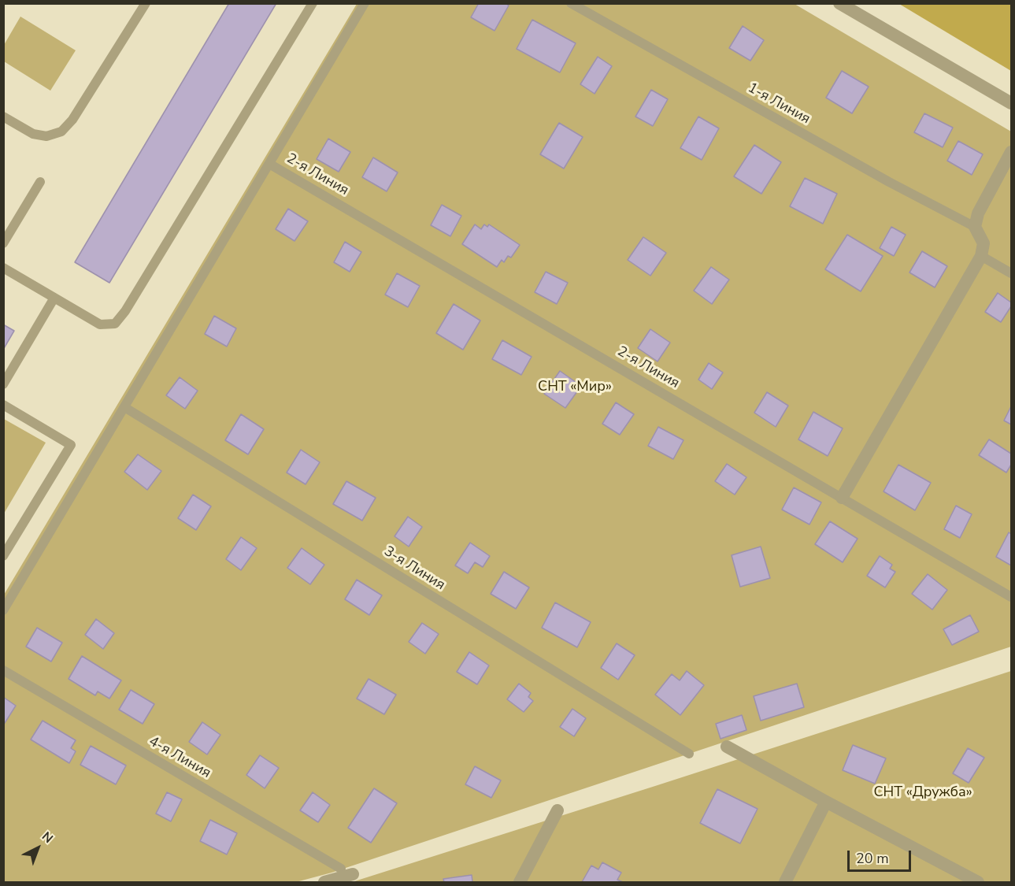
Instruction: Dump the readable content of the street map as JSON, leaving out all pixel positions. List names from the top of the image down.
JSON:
{
  "streets": {
    "lane": [
      "1-я Линия",
      "2-я Линия",
      "3-я Линия",
      "4-я Линия"
    ]
  },
  "parks": ["СНТ «Мир»", "СНТ «Дружба»"],
  "scale_bar": "20 m",
  "north": "top right"
}
